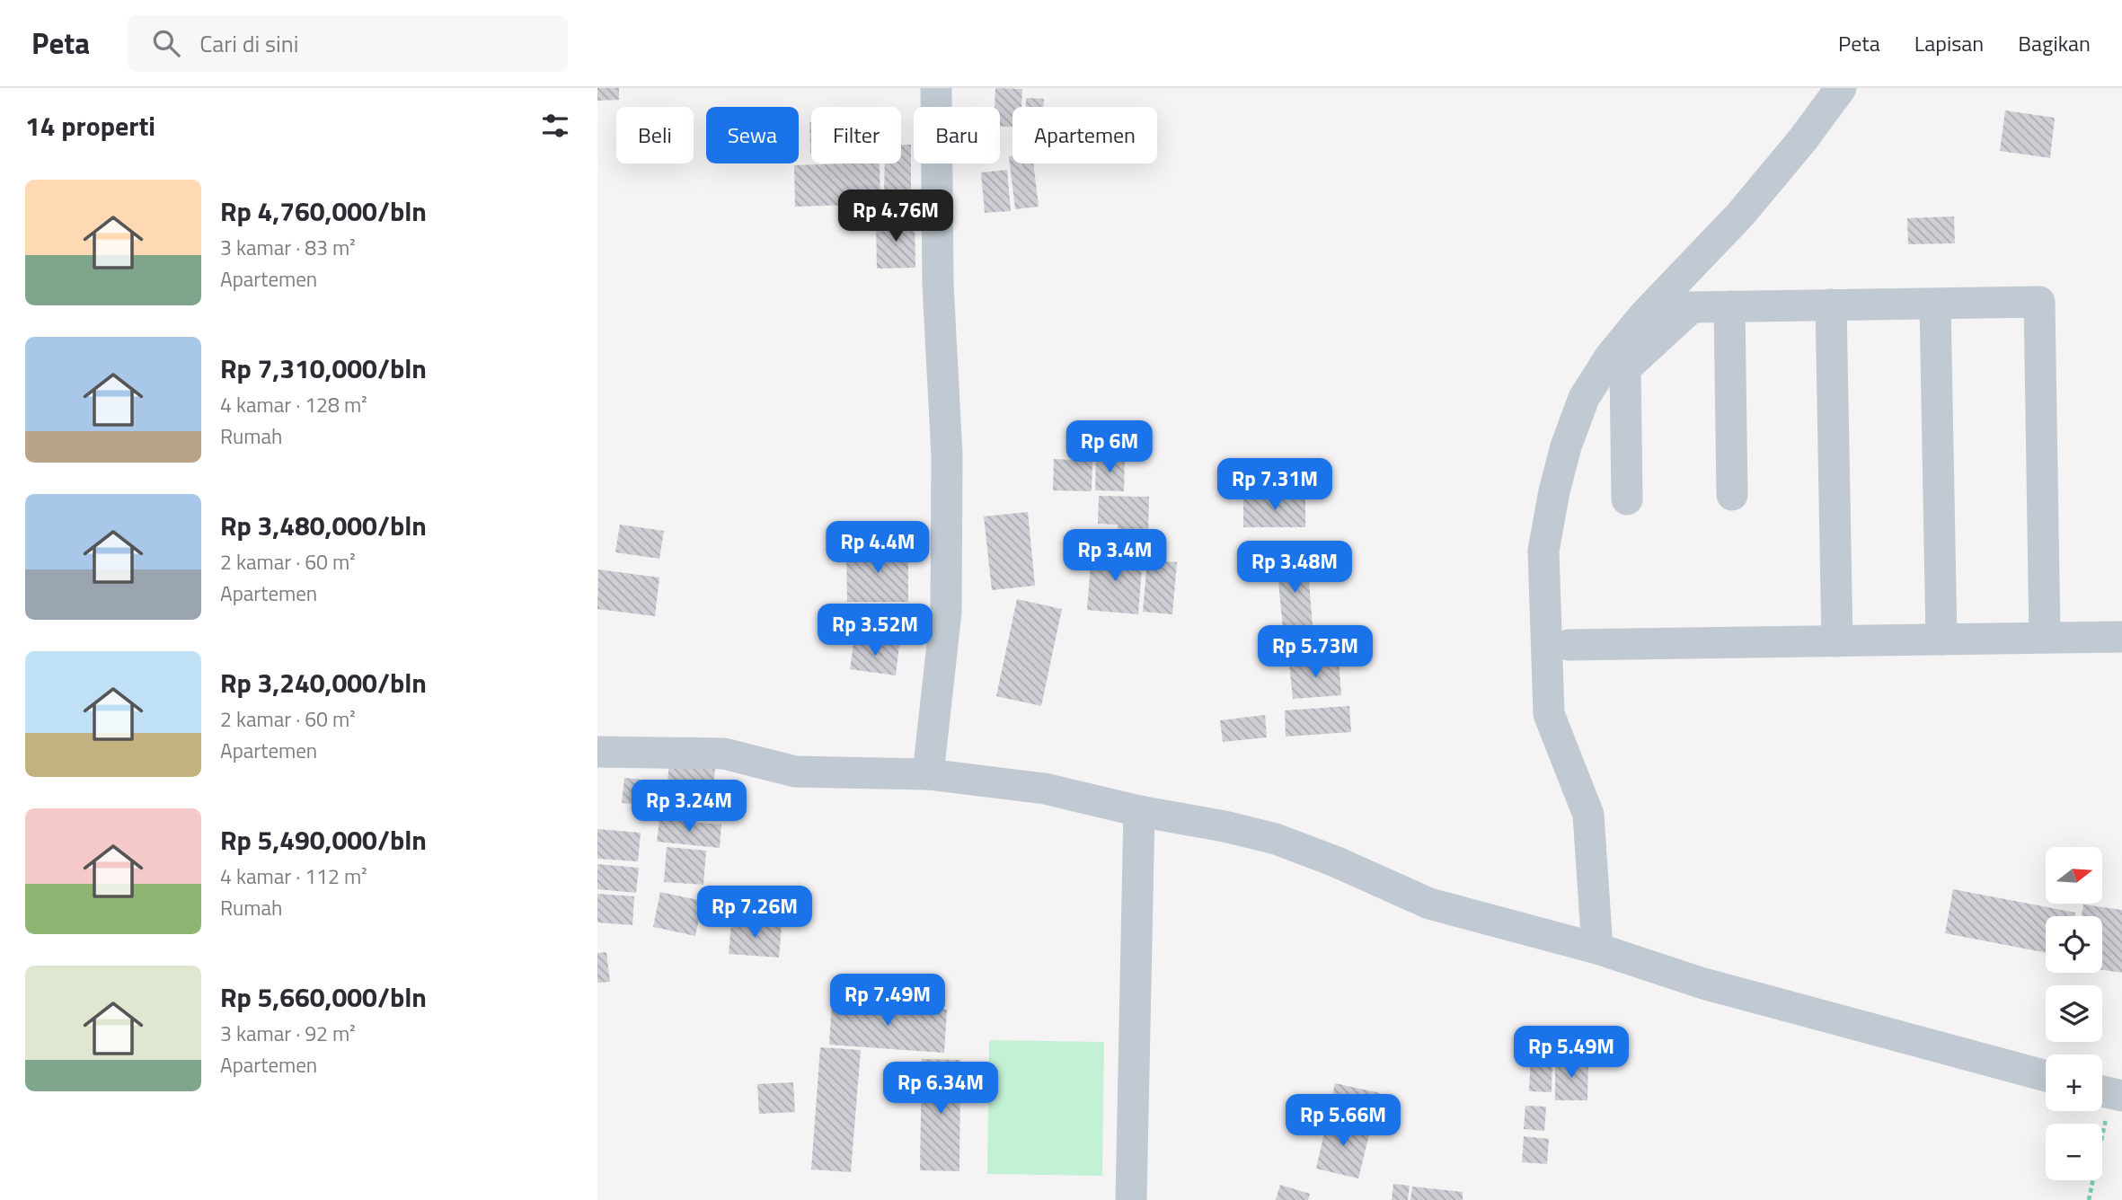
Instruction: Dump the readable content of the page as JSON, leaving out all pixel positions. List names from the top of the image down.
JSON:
{
  "north": "right",
  "page": {
    "header": "Peta",
    "search": "Cari di sini",
    "nav": ["Peta", "Lapisan", "Bagikan"],
    "heading": "14 properti",
    "chip": [
      "Beli",
      "Sewa",
      "Filter",
      "Baru",
      "Apartemen"
    ],
    "list": [
      {
        "name": "Rp 4,760,000/bln",
        "note": "3 kamar · 83 m² · Apartemen"
      },
      {
        "name": "Rp 7,310,000/bln",
        "note": "4 kamar · 128 m² · Rumah"
      },
      {
        "name": "Rp 3,480,000/bln",
        "note": "2 kamar · 60 m² · Apartemen"
      },
      {
        "name": "Rp 3,240,000/bln",
        "note": "2 kamar · 60 m² · Apartemen"
      },
      {
        "name": "Rp 5,490,000/bln",
        "note": "4 kamar · 112 m² · Rumah"
      },
      {
        "name": "Rp 5,660,000/bln",
        "note": "3 kamar · 92 m² · Apartemen"
      }
    ],
    "price": [
      "Rp 4.76M",
      "Rp 6M",
      "Rp 7.31M",
      "Rp 4.4M",
      "Rp 3.4M",
      "Rp 3.48M",
      "Rp 3.52M",
      "Rp 5.73M",
      "Rp 3.24M",
      "Rp 7.26M",
      "Rp 7.49M",
      "Rp 5.49M",
      "Rp 6.34M",
      "Rp 5.66M"
    ],
    "map_buttons": ["+", "−"]
  }
}
